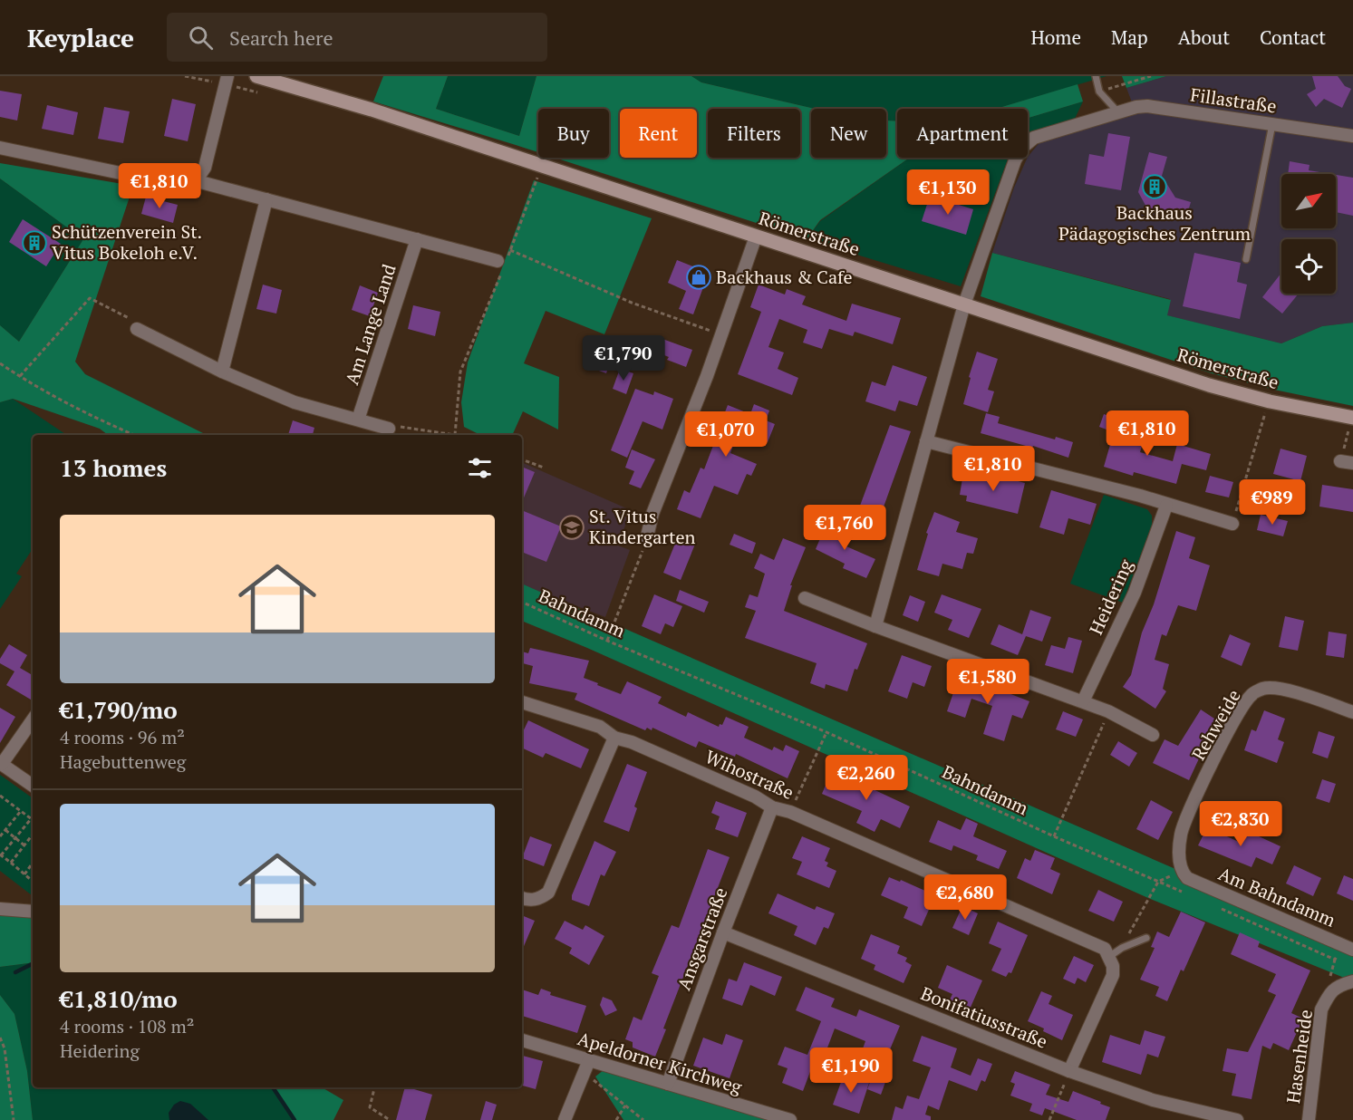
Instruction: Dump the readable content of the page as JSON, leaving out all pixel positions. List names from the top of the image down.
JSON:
{
  "streets": {
    "street": [
      "Fillastraße",
      "Römerstraße",
      "Am Lange Land",
      "Heidering",
      "Rehweide",
      "Wihostraße",
      "Am Bahndamm",
      "Ansgarstraße",
      "Bonifatiusstraße",
      "Hasenheide",
      "Apeldorner Kirchweg"
    ],
    "path": ["Bahndamm"]
  },
  "crossings": [
    ["Fillastraße", "Römerstraße"],
    ["Rehweide", "Am Bahndamm"],
    ["Wihostraße", "Ansgarstraße"],
    ["Ansgarstraße", "Bonifatiusstraße"],
    ["Ansgarstraße", "Apeldorner Kirchweg"]
  ],
  "places": {
    "building": ["Backhaus Pädagogisches Zentrum", "Schützenverein St. Vitus Bokeloh e.V."],
    "shop": ["Backhaus & Cafe"],
    "school or university": ["St. Vitus Kindergarten"]
  },
  "north": "top right",
  "page": {
    "header": "Keyplace",
    "search": "Search here",
    "nav": [
      "Home",
      "Map",
      "About",
      "Contact"
    ],
    "chip": [
      "Buy",
      "Rent",
      "Filters",
      "New",
      "Apartment"
    ],
    "price": [
      "€1,810",
      "€1,130",
      "€1,790",
      "€1,810",
      "€1,070",
      "€1,810",
      "€989",
      "€1,760",
      "€1,580",
      "€2,260",
      "€2,830",
      "€2,680",
      "€1,190"
    ],
    "heading": "13 homes",
    "list": [
      {
        "name": "€1,790/mo",
        "note": "4 rooms · 96 m² · Hagebuttenweg"
      },
      {
        "name": "€1,810/mo",
        "note": "4 rooms · 108 m² · Heidering"
      }
    ]
  }
}
